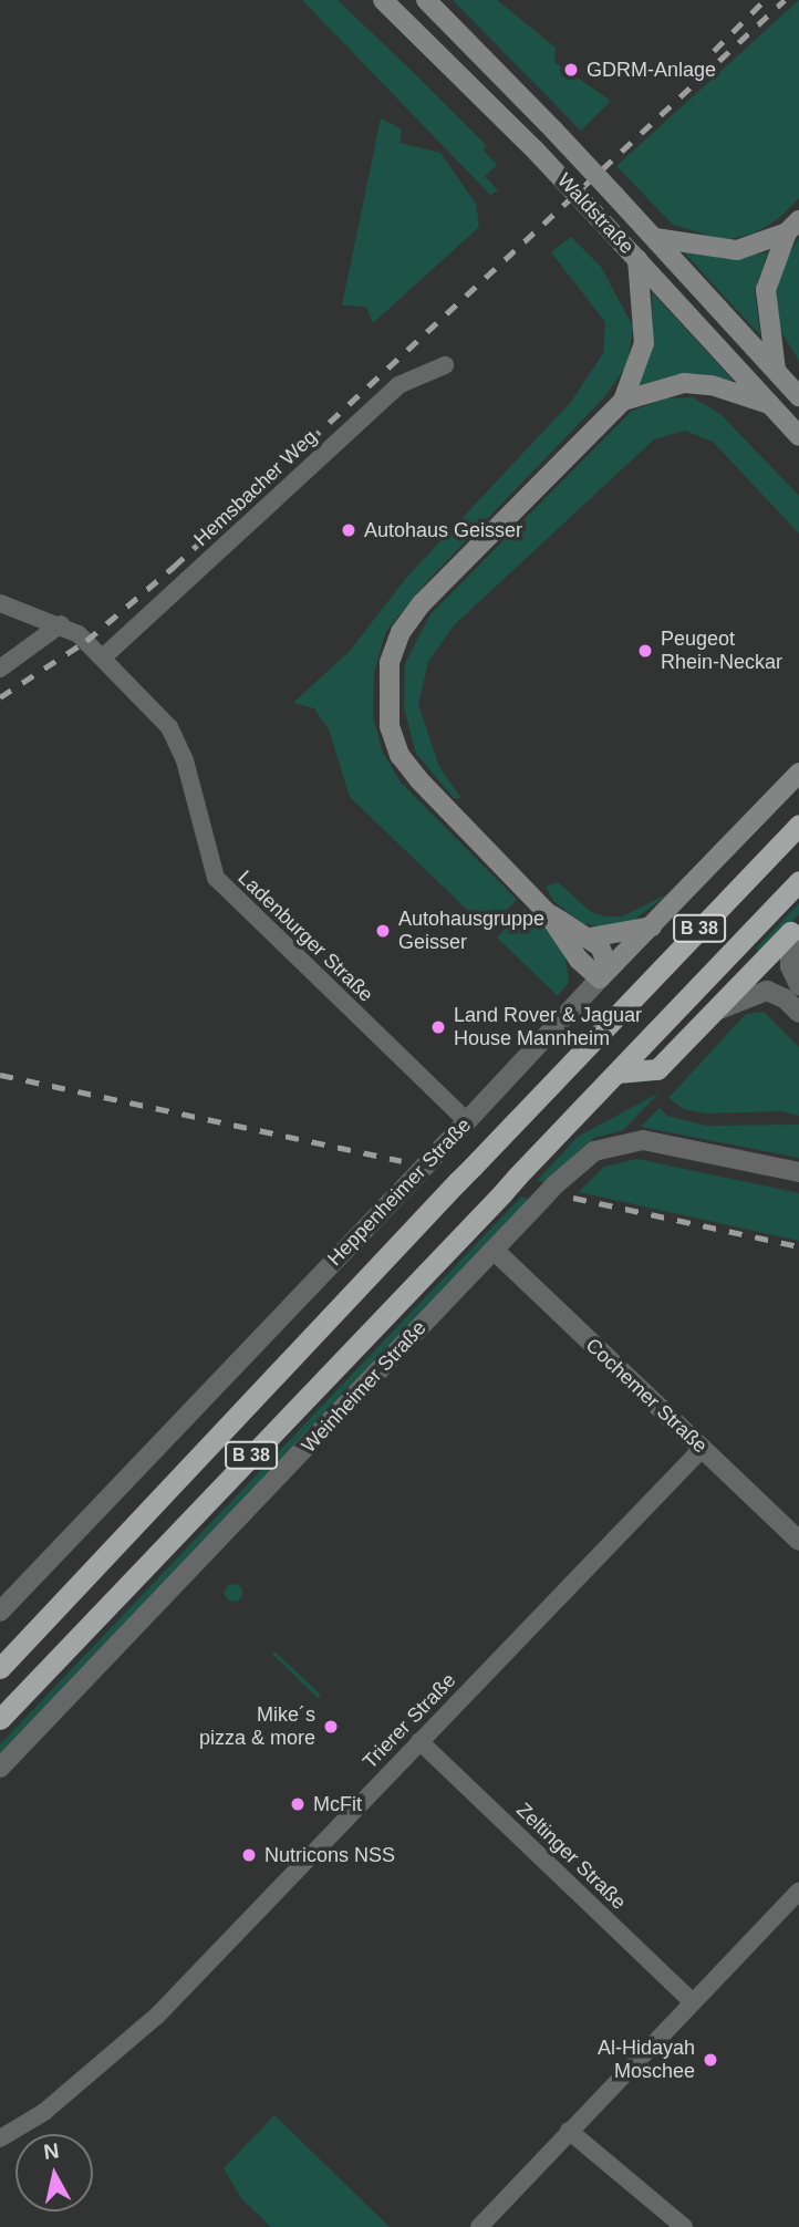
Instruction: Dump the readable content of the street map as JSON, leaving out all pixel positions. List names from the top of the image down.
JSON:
{
  "streets": {
    "highway": ["B 38"],
    "main road": ["Waldstraße", "Heppenheimer Straße"],
    "street": [
      "Hemsbacher Weg",
      "Ladenburger Straße",
      "Weinheimer Straße",
      "Cochemer Straße",
      "Trierer Straße",
      "Zeltinger Straße"
    ]
  },
  "crossings": [
    ["Hemsbacher Weg", "Ladenburger Straße"],
    ["Ladenburger Straße", "Heppenheimer Straße"],
    ["Weinheimer Straße", "Cochemer Straße"],
    ["Cochemer Straße", "Trierer Straße"],
    ["Trierer Straße", "Zeltinger Straße"]
  ],
  "places": [
    "GDRM-Anlage",
    "Autohaus Geisser",
    "Peugeot Rhein-Neckar",
    "Autohausgruppe Geisser",
    "Land Rover & Jaguar House Mannheim",
    "Mike´s pizza & more",
    "McFit",
    "Nutricons NSS",
    "Al-Hidayah Moschee"
  ],
  "north": "top"
}
